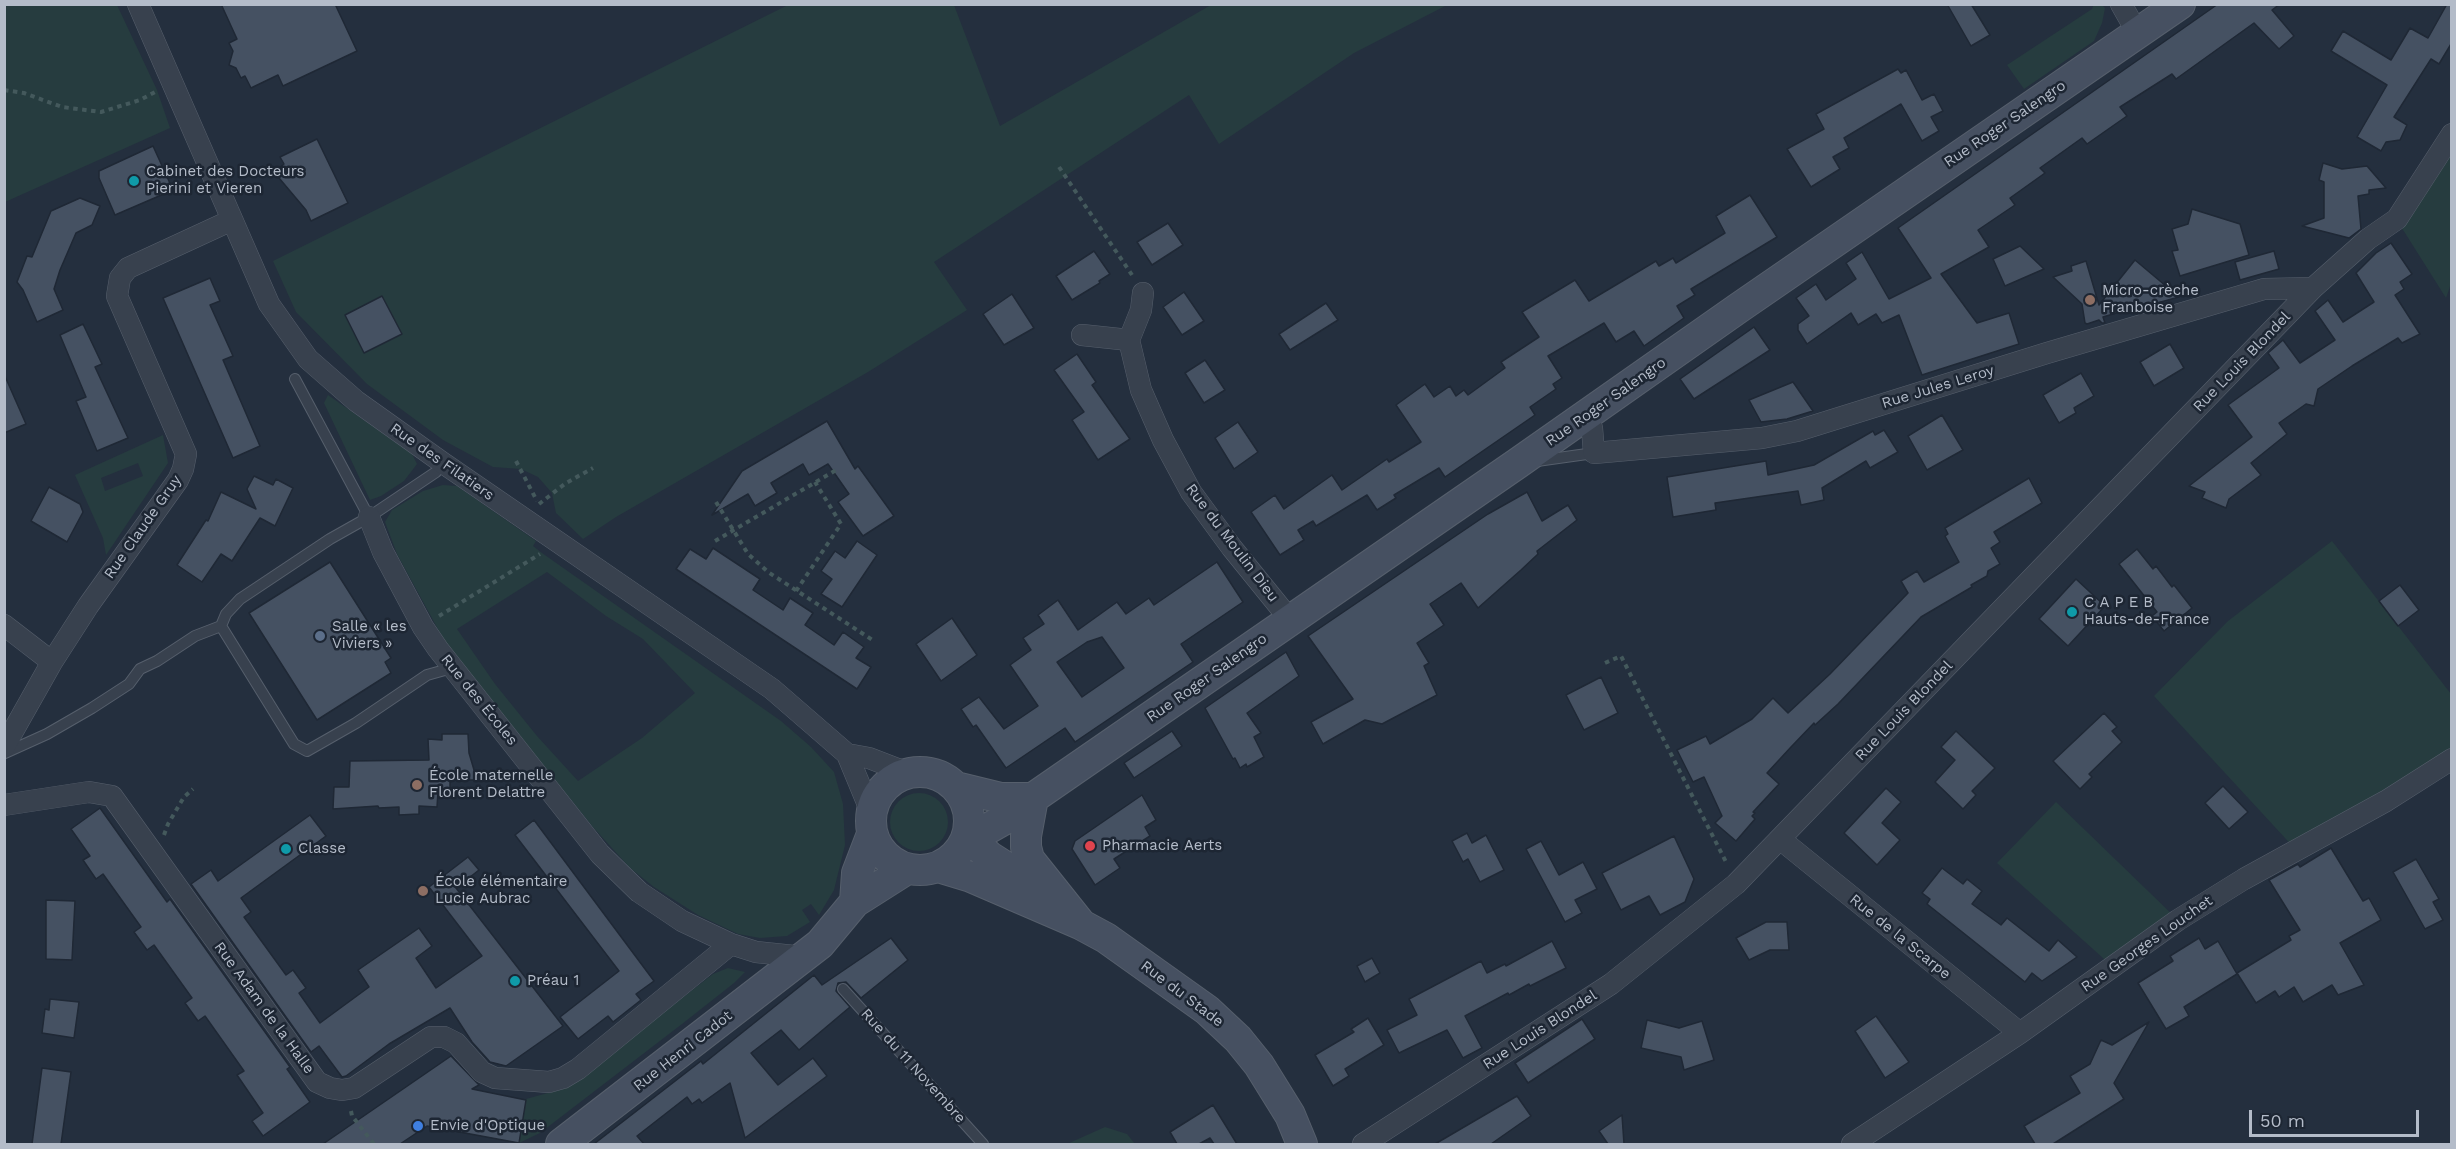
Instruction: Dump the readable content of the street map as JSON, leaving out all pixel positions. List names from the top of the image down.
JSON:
{
  "streets": {
    "main road": ["Rue Roger Salengro", "Rue du Stade", "Rue Henri Cadot"],
    "street": [
      "Rue Louis Blondel",
      "Rue Jules Leroy",
      "Rue des Filatiers",
      "Rue Claude Gruy",
      "Rue du Moulin Dieu",
      "Rue des Écoles",
      "Rue de la Scarpe",
      "Rue Georges Louchet",
      "Rue Adam de la Halle"
    ],
    "lane": ["Rue du 11 Novembre"]
  },
  "crossings": [
    ["Rue Roger Salengro", "Rue des Filatiers"],
    ["Rue Roger Salengro", "Rue du Moulin Dieu"],
    ["Rue Roger Salengro", "Rue du Stade"],
    ["Rue Louis Blondel", "Rue Jules Leroy"],
    ["Rue Louis Blondel", "Rue de la Scarpe"],
    ["Rue des Filatiers", "Rue Claude Gruy"],
    ["Rue des Filatiers", "Rue du Stade"],
    ["Rue des Écoles", "Rue Adam de la Halle"],
    ["Rue des Écoles", "Rue Henri Cadot"],
    ["Rue de la Scarpe", "Rue Georges Louchet"]
  ],
  "places": [
    "Cabinet des Docteurs Pierini et Vieren",
    "Micro-crèche Franboise",
    "C A P E B Hauts-de-France",
    "Salle « les Viviers »",
    "École maternelle Florent Delattre",
    "Pharmacie Aerts",
    "Classe",
    "École élémentaire Lucie Aubrac",
    "Préau 1",
    "Envie d'Optique"
  ],
  "scale_bar": "50 m"
}
